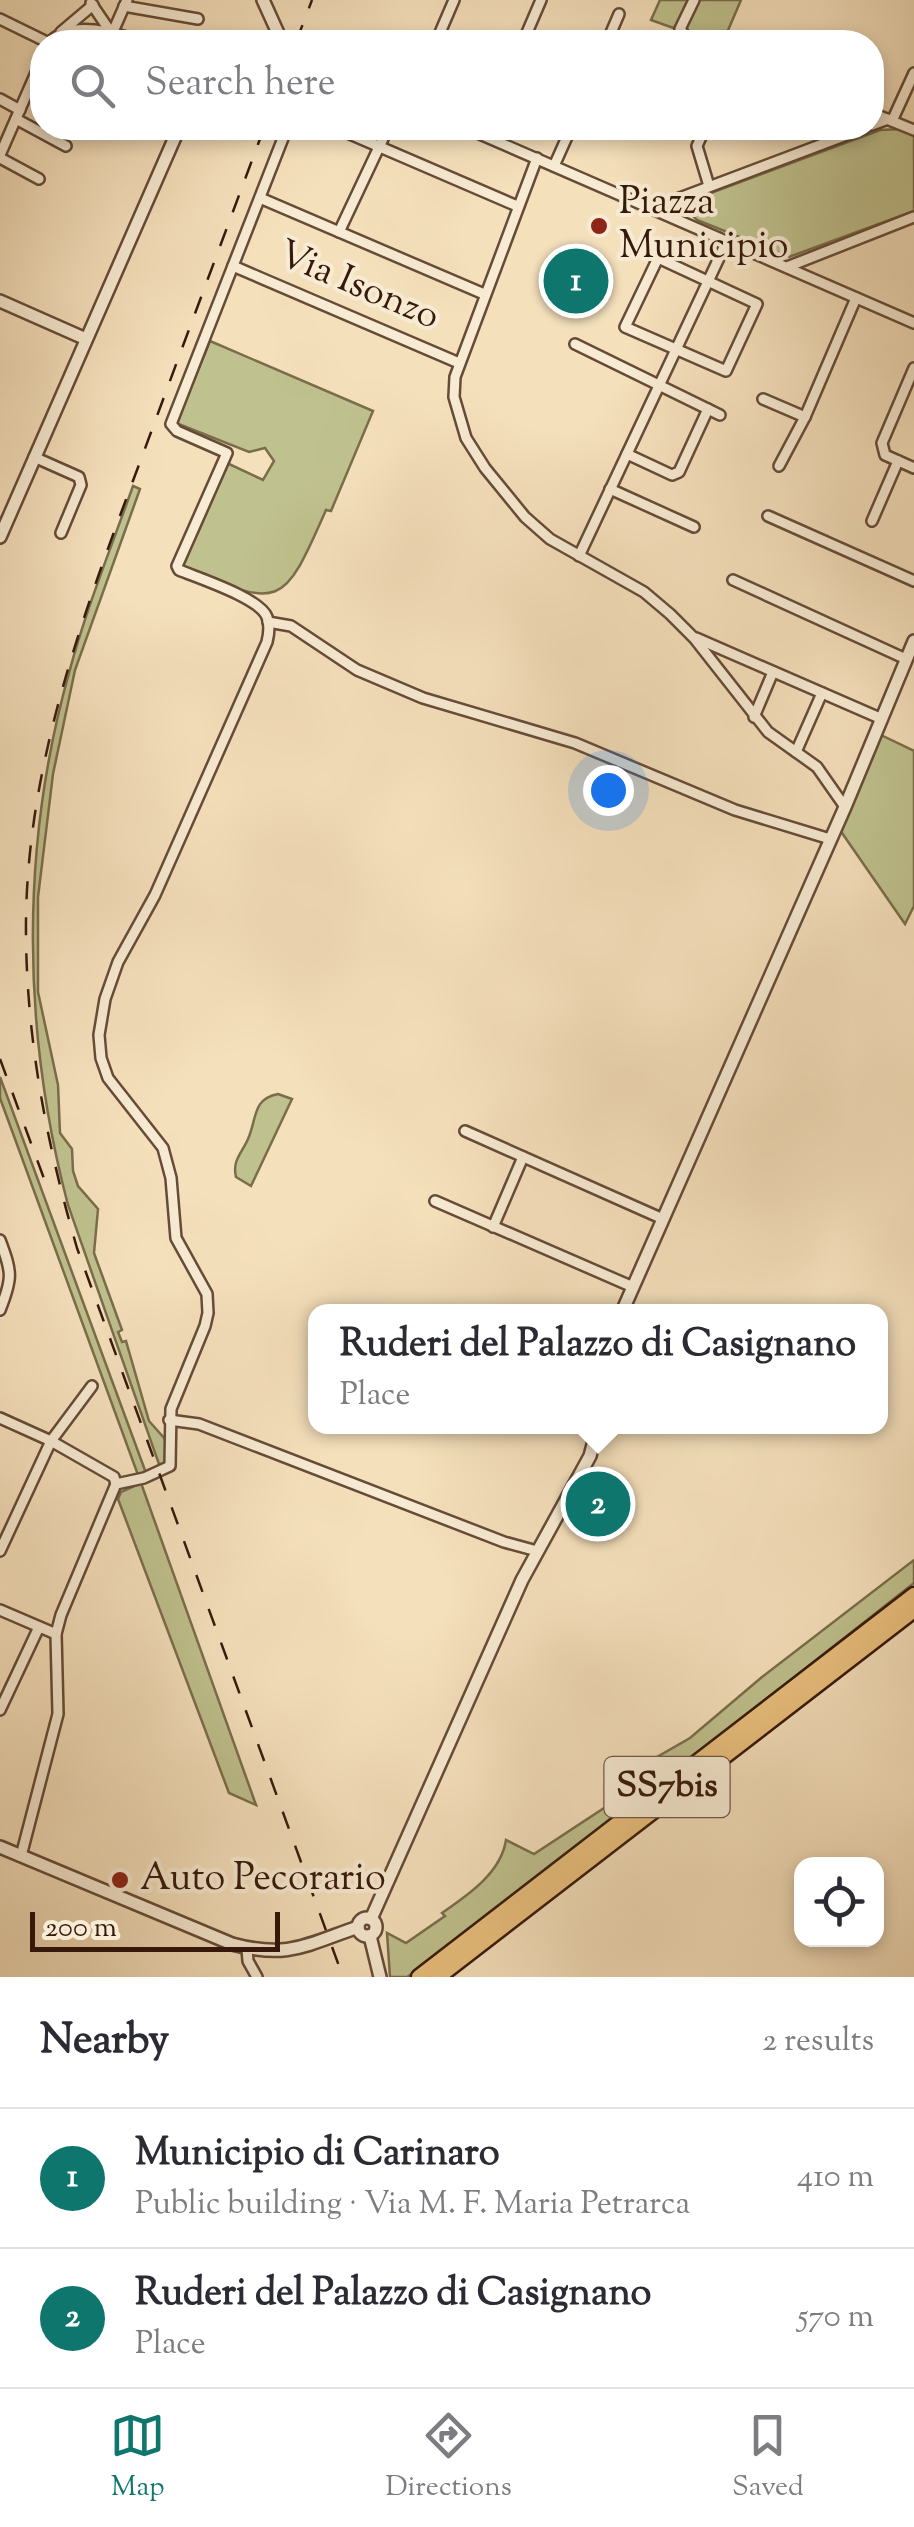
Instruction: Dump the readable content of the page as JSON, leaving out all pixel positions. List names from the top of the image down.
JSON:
{
  "streets": {
    "highway": ["SS7bis"],
    "street": ["Via Isonzo"]
  },
  "places": ["Piazza Municipio", "Auto Pecorario"],
  "scale_bar": "200 m",
  "page": {
    "search": "Search here",
    "pins": ["1", "2"],
    "popup": ["Ruderi del Palazzo di Casignano", "Place"],
    "scale": "200 m",
    "heading": ["Nearby", "2 results"],
    "list": [
      {
        "mark": "1",
        "name": "Municipio di Carinaro",
        "note": "Public building · Via M. F. Maria Petrarca",
        "value": "410 m"
      },
      {
        "mark": "2",
        "name": "Ruderi del Palazzo di Casignano",
        "note": "Place",
        "value": "570 m"
      }
    ],
    "nav": ["Map", "Directions", "Saved"]
  }
}
